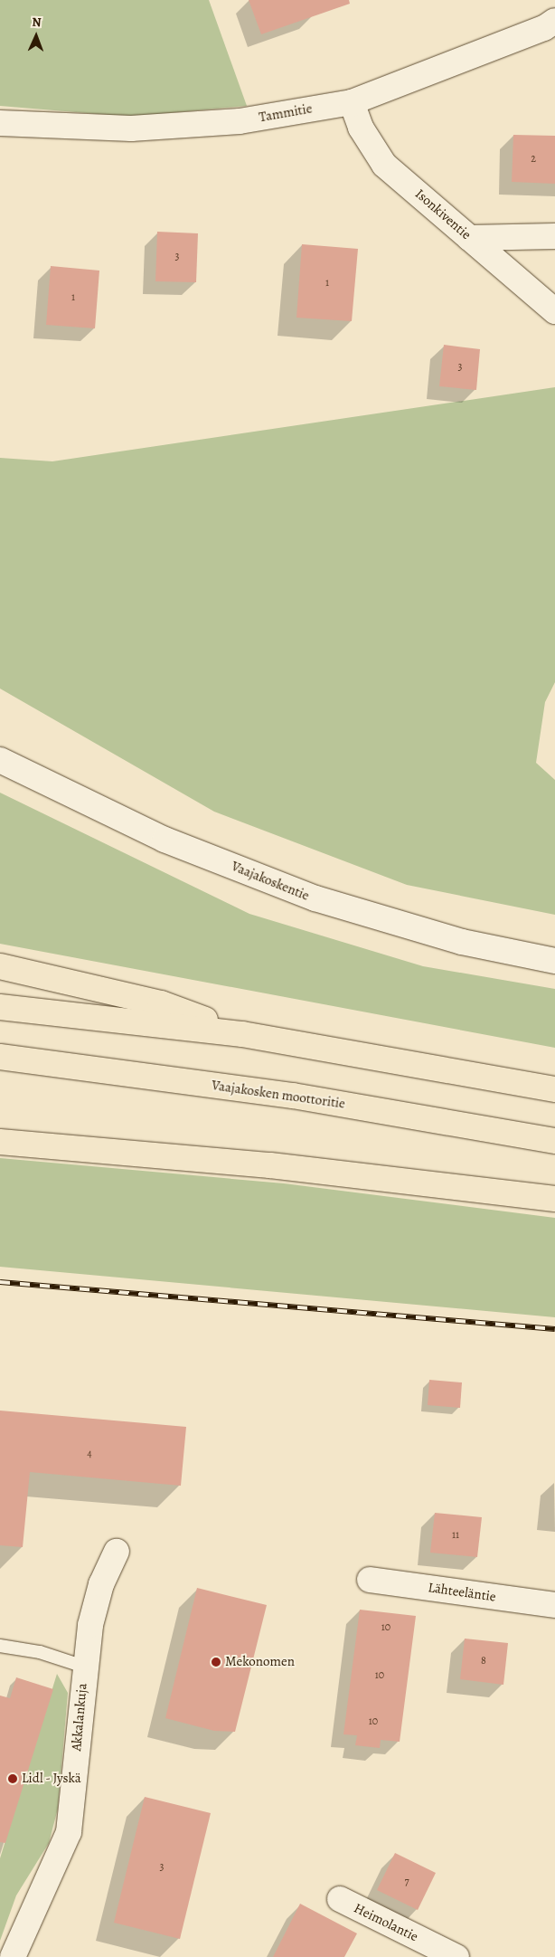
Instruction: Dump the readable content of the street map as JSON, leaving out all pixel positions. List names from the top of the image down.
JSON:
{
  "streets": {
    "highway": ["Vaajakosken moottoritie"],
    "street": [
      "Tammitie",
      "Isonkiventie",
      "Vaajakoskentie",
      "Lähteeläntie",
      "Akkalankuja",
      "Heimolantie"
    ]
  },
  "crossings": [
    ["Tammitie", "Isonkiventie"]
  ],
  "places": ["Mekonomen", "Lidl - Jyskä"],
  "house_numbers": [
    "2",
    "3",
    "1",
    "1",
    "3",
    "4",
    "11",
    "10",
    "8",
    "10",
    "10",
    "3",
    "7"
  ],
  "north": "top"
}
